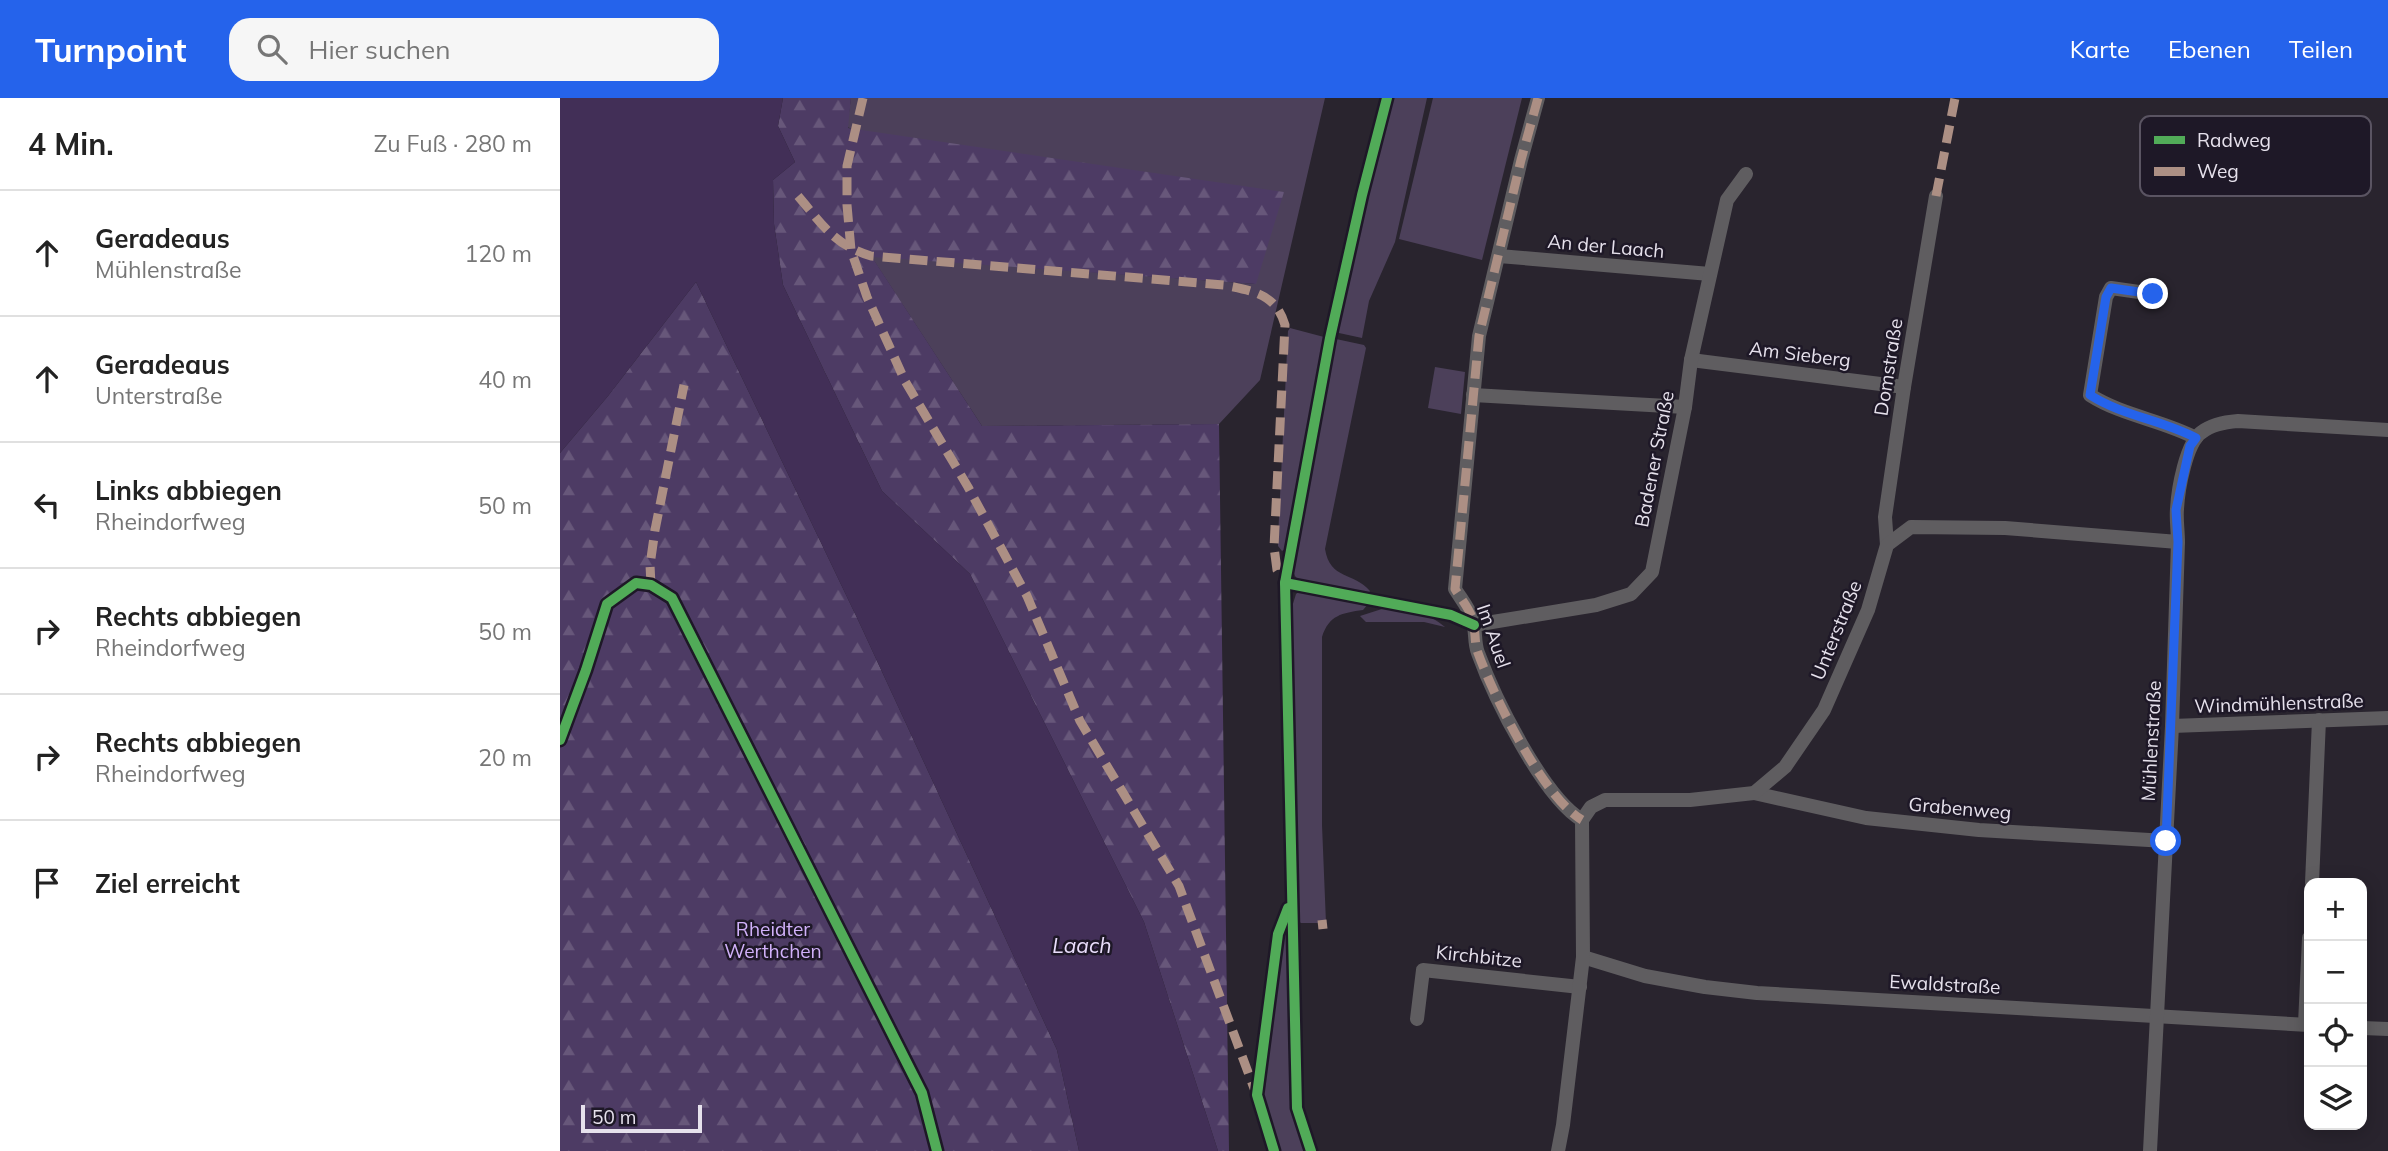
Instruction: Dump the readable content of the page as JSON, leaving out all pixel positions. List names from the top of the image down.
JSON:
{
  "streets": {
    "street": [
      "An der Laach",
      "Am Sieberg",
      "Domstraße",
      "Badener Straße",
      "Unterstraße",
      "Im Auel",
      "Windmühlenstraße",
      "Mühlenstraße",
      "Grabenweg",
      "Kirchbitze",
      "Ewaldstraße"
    ]
  },
  "crossings": [
    ["An der Laach", "Badener Straße"],
    ["An der Laach", "Im Auel"],
    ["Am Sieberg", "Domstraße"],
    ["Am Sieberg", "Badener Straße"],
    ["Domstraße", "Unterstraße"],
    ["Badener Straße", "Im Auel"],
    ["Unterstraße", "Grabenweg"],
    ["Windmühlenstraße", "Mühlenstraße"],
    ["Mühlenstraße", "Grabenweg"],
    ["Mühlenstraße", "Ewaldstraße"]
  ],
  "water": ["Laach"],
  "parks": ["Rheidter Werthchen"],
  "legend": ["Radweg", "Weg"],
  "scale_bar": "50 m",
  "page": {
    "header": "Turnpoint",
    "search": "Hier suchen",
    "nav": ["Karte", "Ebenen", "Teilen"],
    "heading": ["4 Min.", "Zu Fuß · 280 m"],
    "list": [
      ["Geradeaus", "Mühlenstraße", "120 m"],
      ["Geradeaus", "Unterstraße", "40 m"],
      ["Links abbiegen", "Rheindorfweg", "50 m"],
      ["Rechts abbiegen", "Rheindorfweg", "50 m"],
      ["Rechts abbiegen", "Rheindorfweg", "20 m"],
      "Ziel erreicht"
    ],
    "map_buttons": ["+", "−"],
    "scale": "50 m"
  }
}
